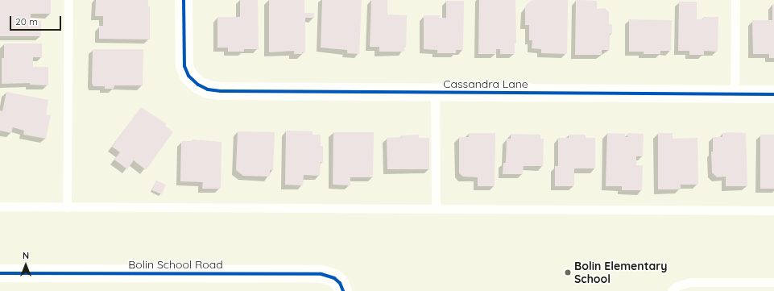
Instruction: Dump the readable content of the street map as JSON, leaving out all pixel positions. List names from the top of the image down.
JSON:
{
  "streets": {
    "street": ["Cassandra Lane", "Bolin School Road"]
  },
  "places": ["Bolin Elementary School"],
  "scale_bar": "20 m",
  "north": "top"
}
